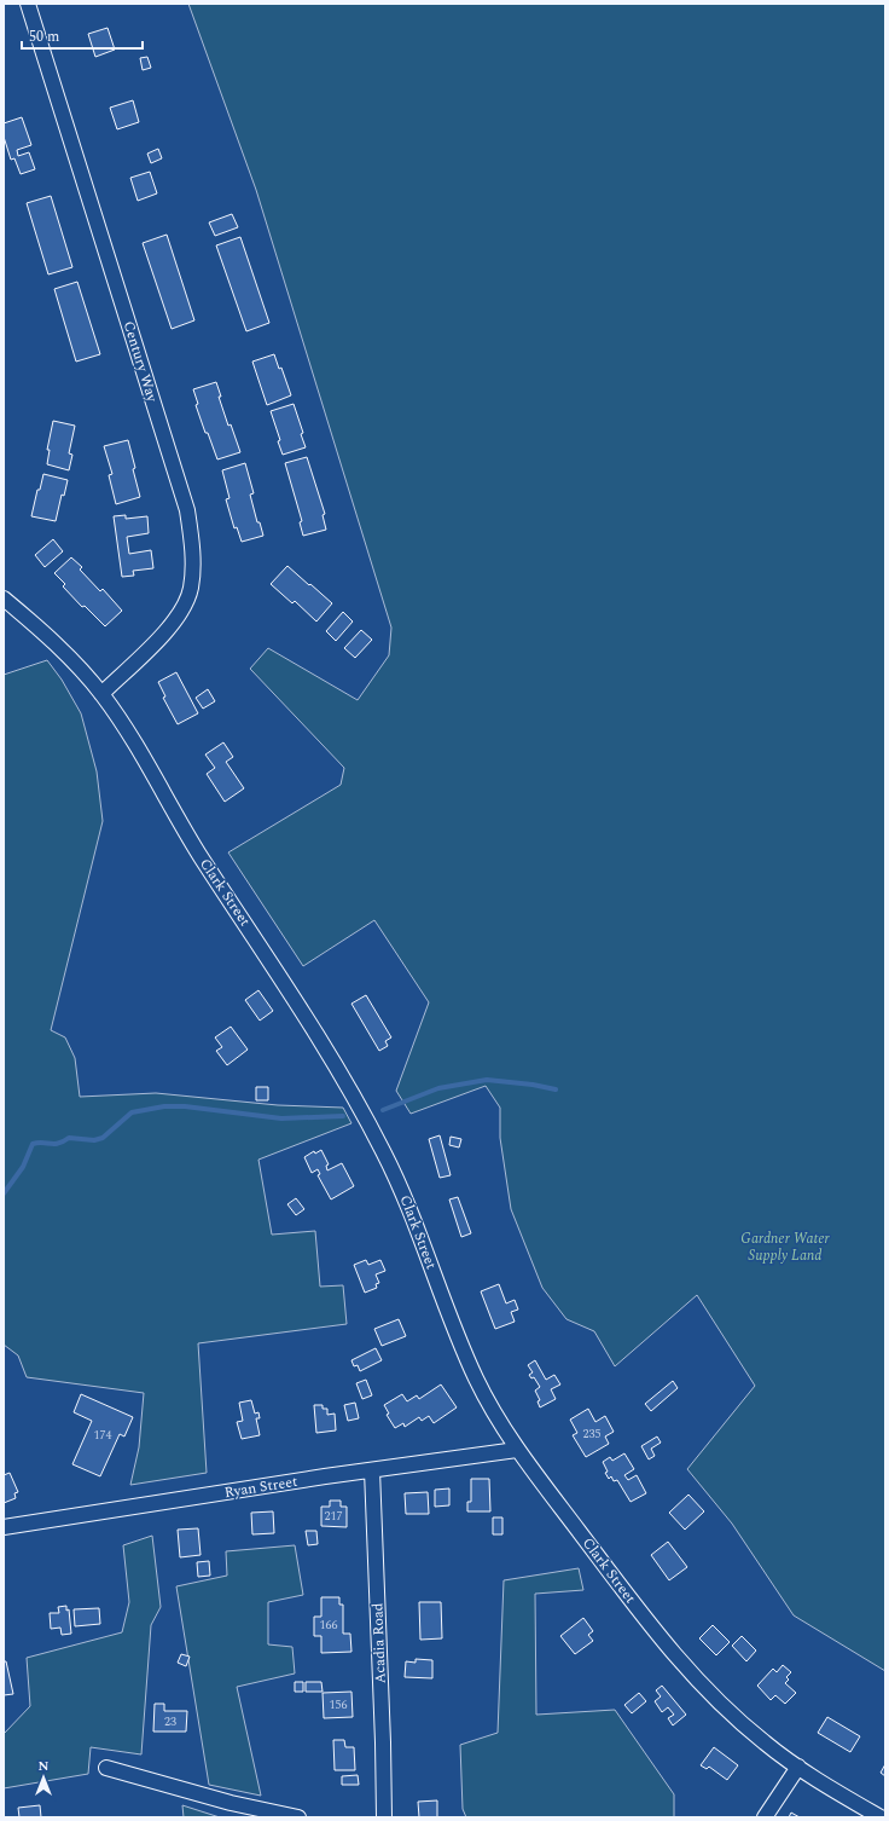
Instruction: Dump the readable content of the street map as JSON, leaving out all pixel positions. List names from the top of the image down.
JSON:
{
  "streets": {
    "street": [
      "Century Way",
      "Clark Street",
      "Ryan Street",
      "Acadia Road"
    ]
  },
  "crossings": [
    ["Century Way", "Clark Street"],
    ["Clark Street", "Ryan Street"],
    ["Ryan Street", "Acadia Road"]
  ],
  "parks": ["Gardner Water Supply Land"],
  "house_numbers": [
    "235",
    "174",
    "217",
    "166",
    "156",
    "23"
  ],
  "scale_bar": "50 m",
  "north": "top"
}
